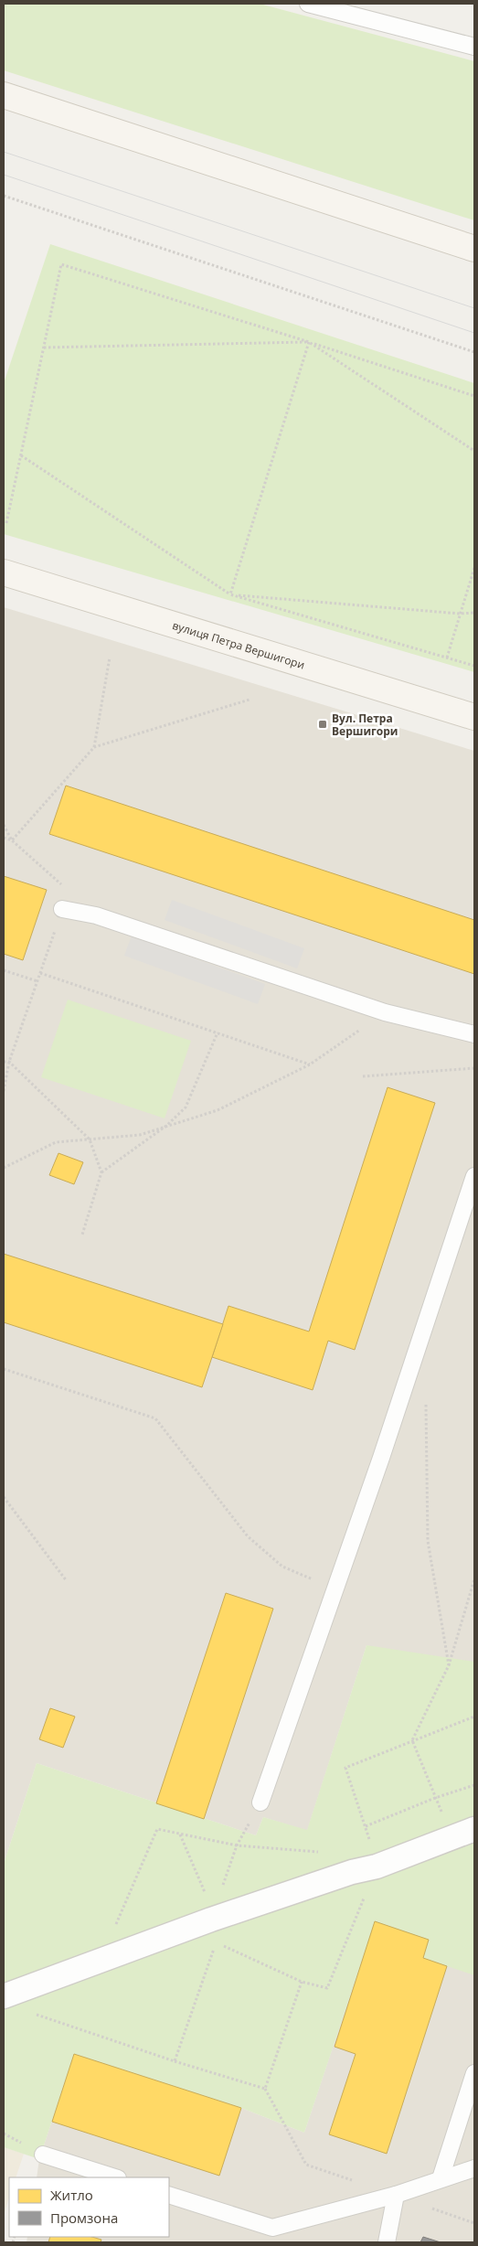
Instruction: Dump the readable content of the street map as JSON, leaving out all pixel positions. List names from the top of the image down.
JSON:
{
  "streets": {
    "main road": ["вулиця Петра Вершигори"]
  },
  "places": {
    "transit": ["Вул. Петра Вершигори"]
  },
  "legend": ["Житло", "Промзона"]
}
